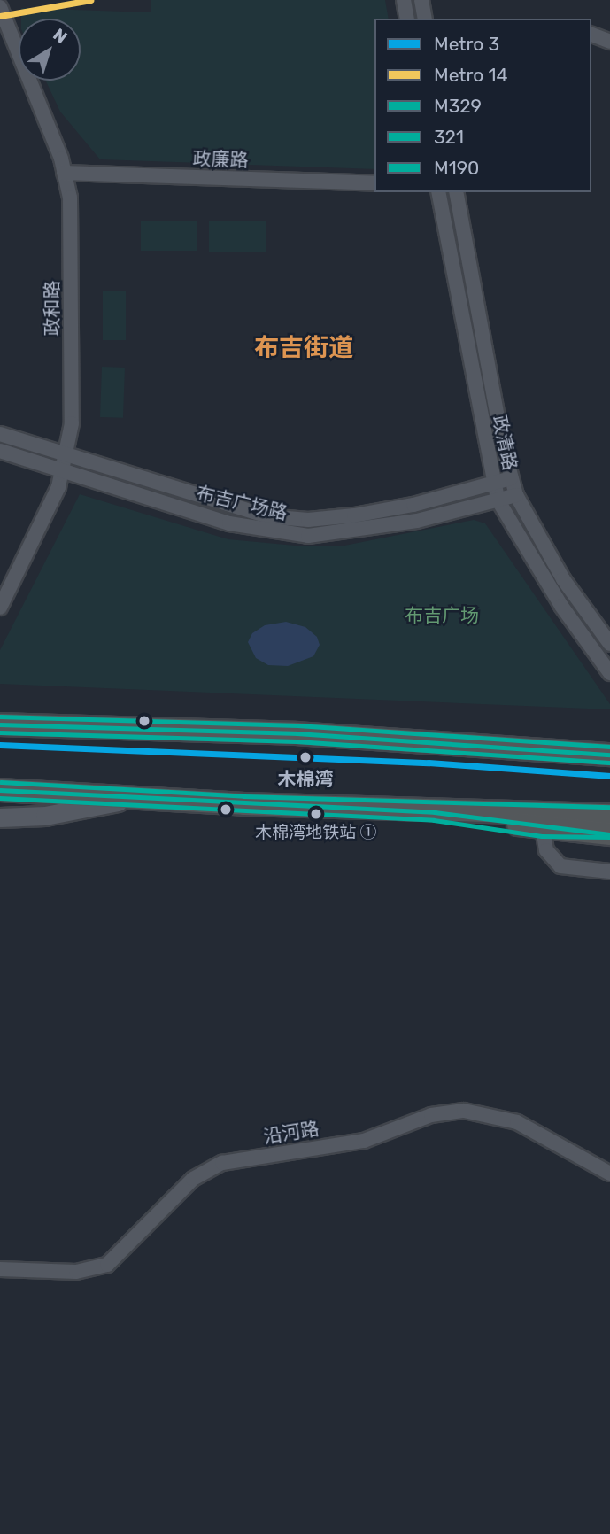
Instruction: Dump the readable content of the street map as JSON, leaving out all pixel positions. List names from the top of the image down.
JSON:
{
  "streets": {
    "street": [
      "政廉路",
      "政和路",
      "政清路",
      "布吉广场路",
      "沿河路"
    ]
  },
  "crossings": [
    ["政廉路", "政和路"],
    ["政和路", "布吉广场路"],
    ["政清路", "布吉广场路"]
  ],
  "districts": ["布吉街道"],
  "parks": ["布吉广场"],
  "places": ["木棉湾", "木棉湾地铁站 ①"],
  "lines": [
    "metro line 14",
    "transit line M190",
    "transit line M329",
    "transit line 321",
    "metro line 3"
  ],
  "legend": [
    "Metro 3",
    "Metro 14",
    "M329",
    "321",
    "M190"
  ],
  "north": "top right"
}
